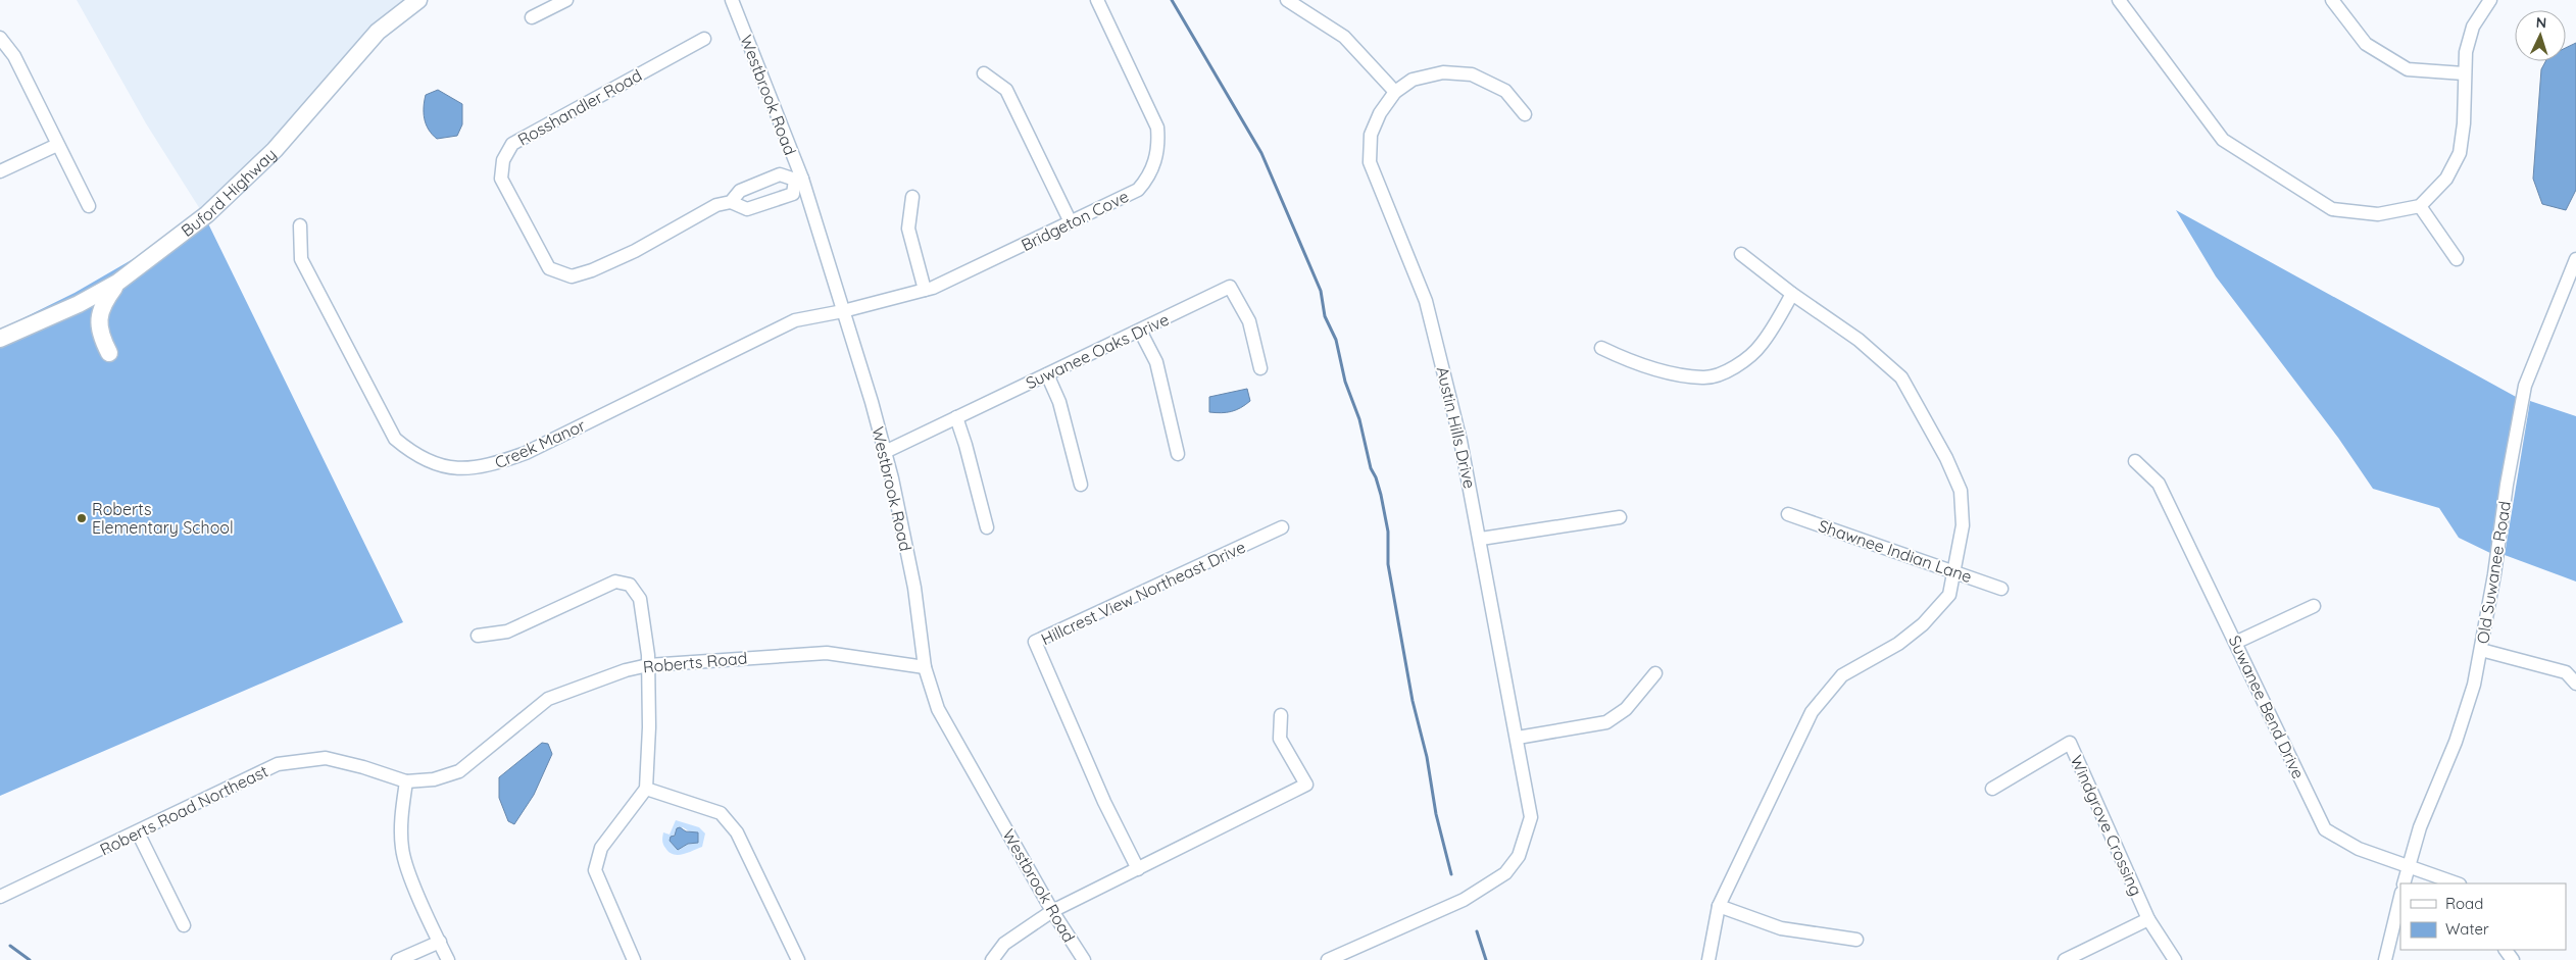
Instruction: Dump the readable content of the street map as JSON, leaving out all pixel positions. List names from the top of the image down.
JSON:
{
  "streets": {
    "main road": ["Buford Highway"],
    "street": [
      "Westbrook Road",
      "Rosshandler Road",
      "Bridgeton Cove",
      "Suwanee Oaks Drive",
      "Austin Hills Drive",
      "Creek Manor",
      "Shawnee Indian Lane",
      "Old Suwanee Road",
      "Hillcrest View Northeast Drive",
      "Roberts Road",
      "Suwanee Bend Drive",
      "Roberts Road Northeast",
      "Windgrove Crossing"
    ]
  },
  "crossings": [
    ["Westbrook Road", "Rosshandler Road"],
    ["Westbrook Road", "Bridgeton Cove"],
    ["Westbrook Road", "Suwanee Oaks Drive"],
    ["Westbrook Road", "Creek Manor"],
    ["Westbrook Road", "Roberts Road"],
    ["Bridgeton Cove", "Creek Manor"],
    ["Old Suwanee Road", "Suwanee Bend Drive"],
    ["Roberts Road", "Roberts Road Northeast"]
  ],
  "places": ["Roberts Elementary School"],
  "legend": ["Road", "Water"],
  "north": "top"
}
